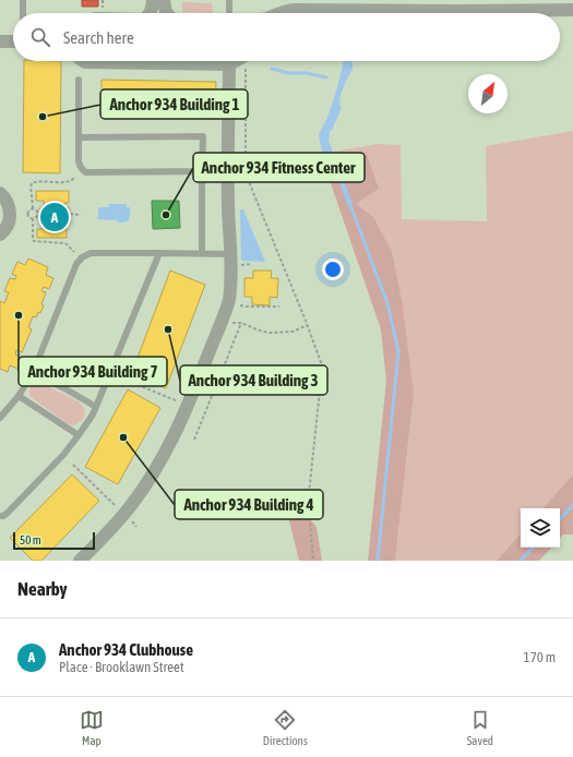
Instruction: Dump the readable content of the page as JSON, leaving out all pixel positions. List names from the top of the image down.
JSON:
{
  "places": [
    "Anchor 934 Building 1",
    "Anchor 934 Fitness Center",
    "Anchor 934 Building 7",
    "Anchor 934 Building 3",
    "Anchor 934 Building 4"
  ],
  "scale_bar": "50 m",
  "north": "top right",
  "page": {
    "search": "Search here",
    "pins": "A",
    "scale": "50 m",
    "heading": "Nearby",
    "list": [
      {
        "mark": "A",
        "name": "Anchor 934 Clubhouse",
        "note": "Place · Brooklawn Street",
        "value": "170 m"
      }
    ],
    "nav": ["Map", "Directions", "Saved"]
  }
}
